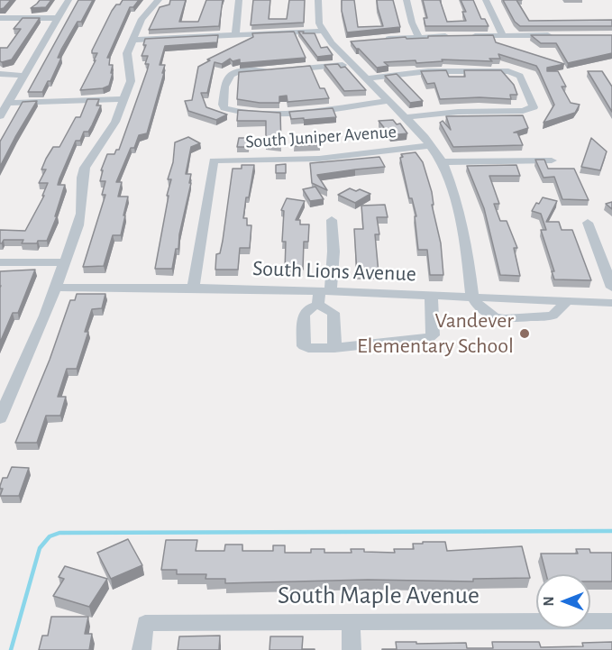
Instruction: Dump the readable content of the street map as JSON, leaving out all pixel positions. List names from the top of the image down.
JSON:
{
  "streets": {
    "street": ["South Juniper Avenue", "South Lions Avenue", "South Maple Avenue"]
  },
  "crossings": [
    ["South Juniper Avenue", "South Lions Avenue"]
  ],
  "places": ["Vandever Elementary School"],
  "north": "left"
}
